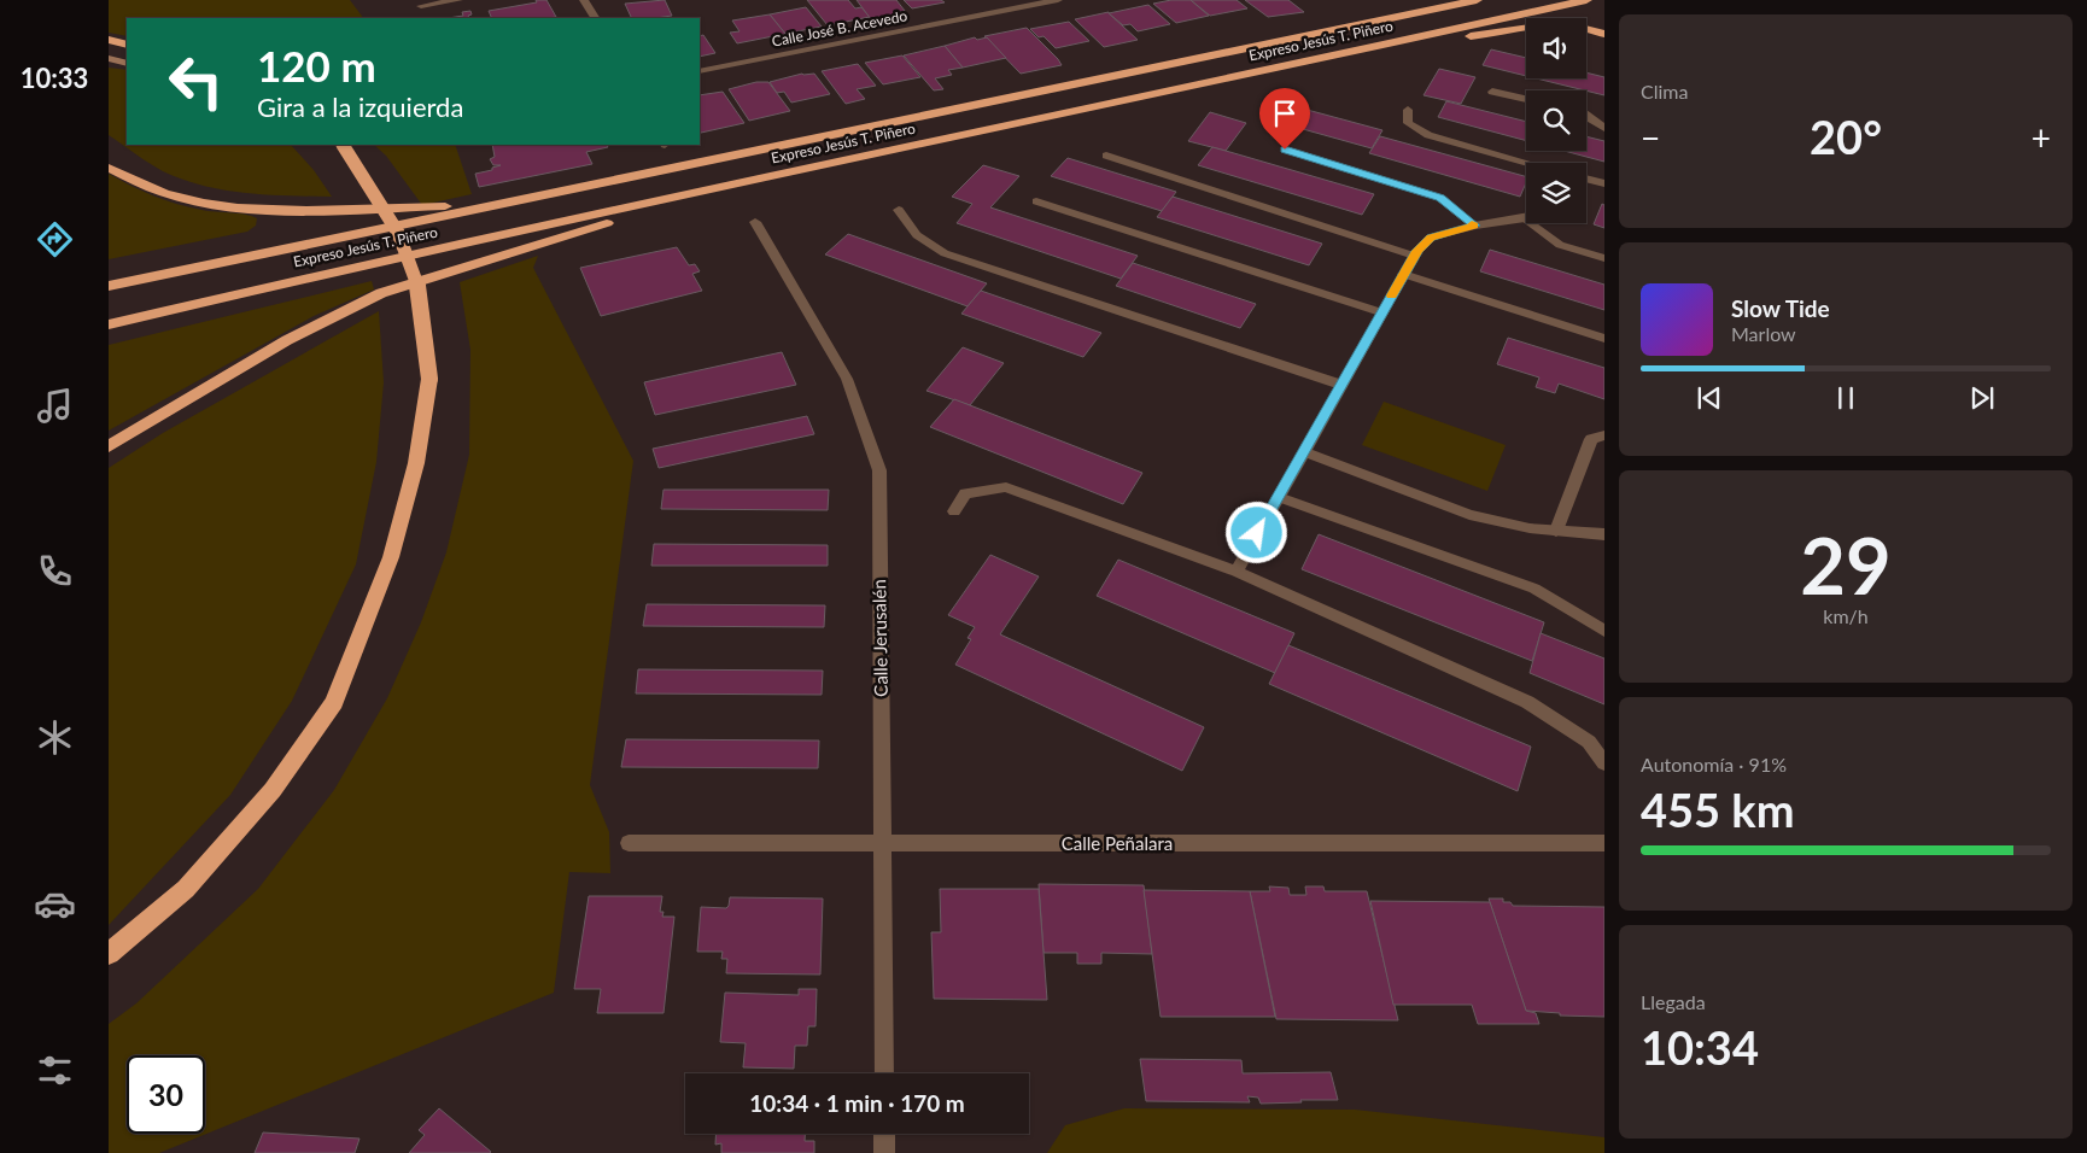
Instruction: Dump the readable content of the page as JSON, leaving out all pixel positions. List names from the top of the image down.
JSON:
{
  "streets": {
    "highway": ["Expreso Jesús T. Piñero"],
    "street": ["Calle José B. Acevedo", "Calle Jerusalén", "Calle Peñalara"]
  },
  "crossings": [
    ["Calle Jerusalén", "Calle Peñalara"]
  ],
  "page": {
    "tabs": "10:33",
    "tile": [
      "Clima",
      ["29", "km/h"],
      ["Autonomía · 91%", "455 km"],
      ["Llegada", "10:34"]
    ],
    "turn": ["120 m", "Gira a la izquierda"],
    "heat": ["−", "20°", "+"],
    "song": ["Slow Tide", "Marlow"],
    "limit": "30",
    "trip": "10:34 · 1 min · 170 m"
  }
}
